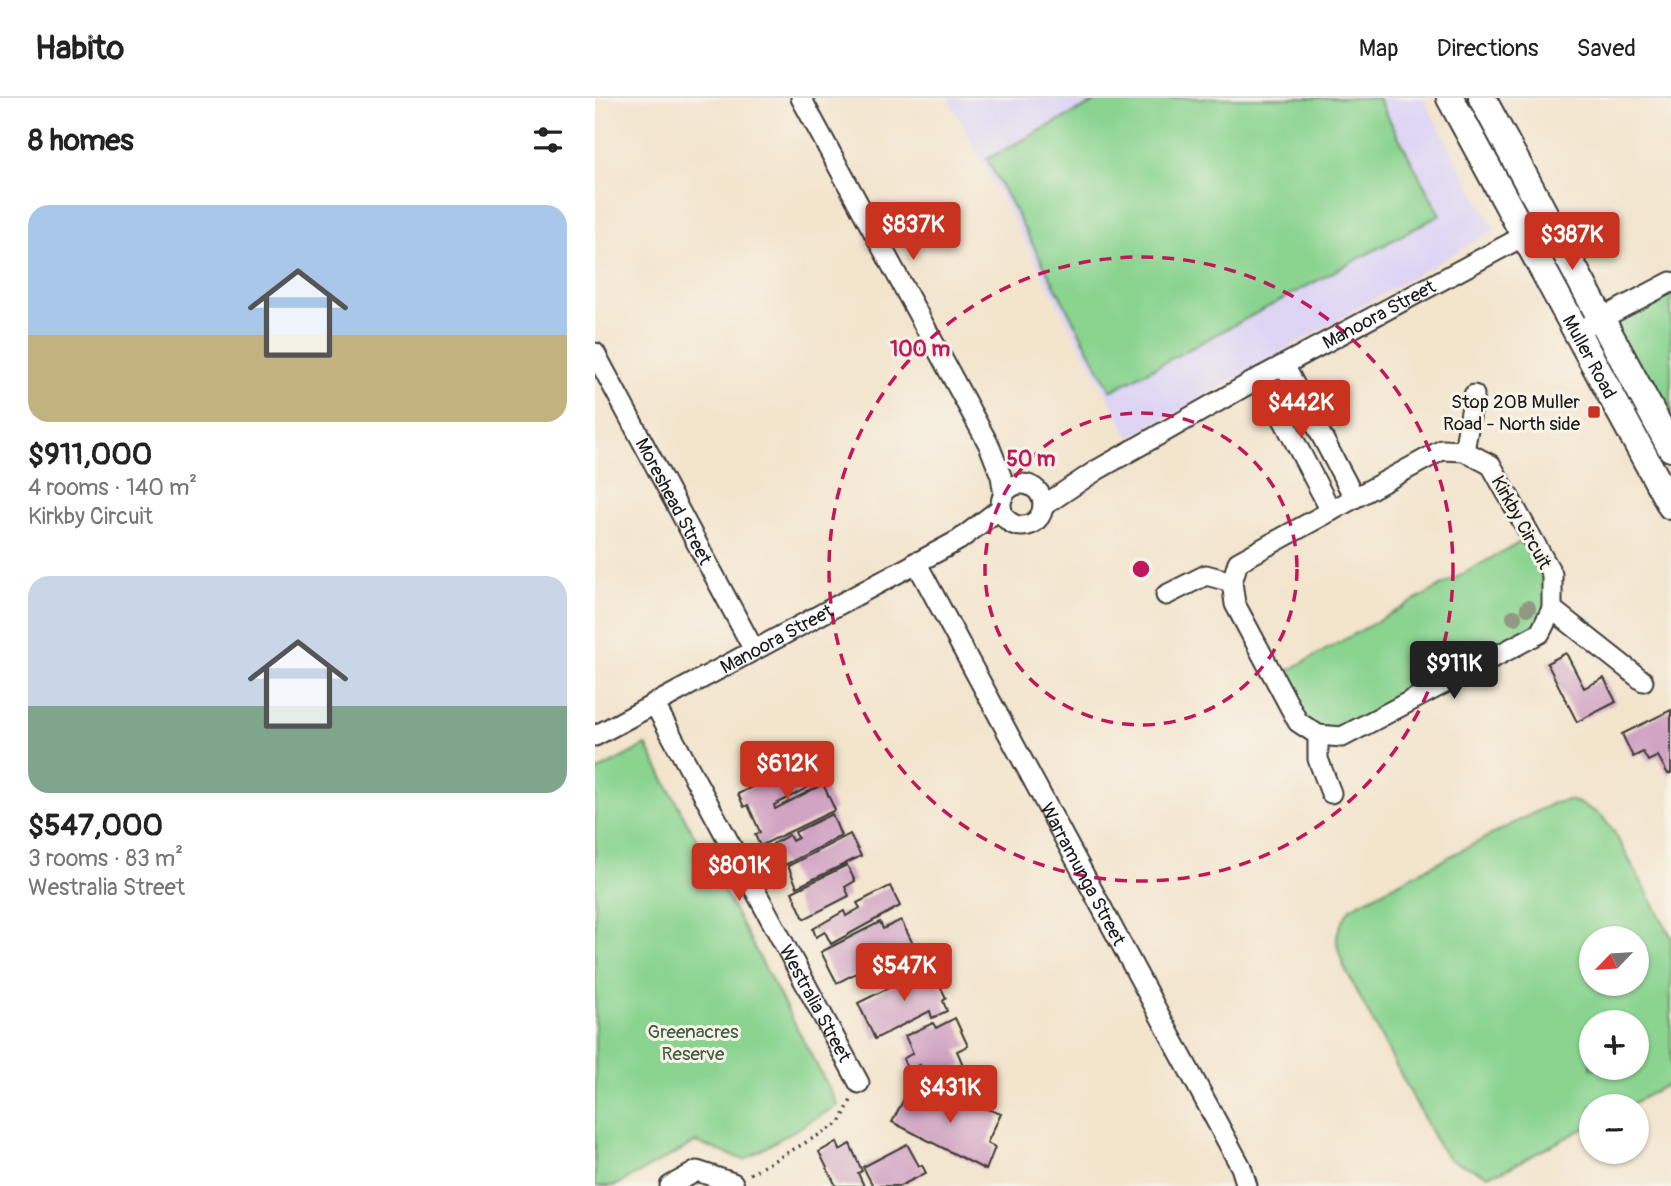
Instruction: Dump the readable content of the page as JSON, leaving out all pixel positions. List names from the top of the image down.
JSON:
{
  "streets": {
    "main road": ["Muller Road"],
    "street": [
      "Manoora Street",
      "Moreshead Street",
      "Kirkby Circuit",
      "Warramunga Street",
      "Westralia Street"
    ]
  },
  "crossings": [
    ["Manoora Street", "Muller Road"],
    ["Manoora Street", "Moreshead Street"],
    ["Manoora Street", "Warramunga Street"],
    ["Manoora Street", "Westralia Street"]
  ],
  "parks": ["Greenacres Reserve"],
  "places": {
    "transit": ["Stop 20B Muller Road - North side"]
  },
  "north": "bottom left",
  "page": {
    "header": "Habito",
    "nav": ["Map", "Directions", "Saved"],
    "heading": "8 homes",
    "list": [
      {
        "name": "$911,000",
        "note": "4 rooms · 140 m² · Kirkby Circuit"
      },
      {
        "name": "$547,000",
        "note": "3 rooms · 83 m² · Westralia Street"
      }
    ],
    "price": [
      "$837K",
      "$387K",
      "$442K",
      "$911K",
      "$612K",
      "$801K",
      "$547K",
      "$431K"
    ],
    "map_buttons": ["+", "−"]
  },
  "rings": ["100 m", "50 m"]
}
